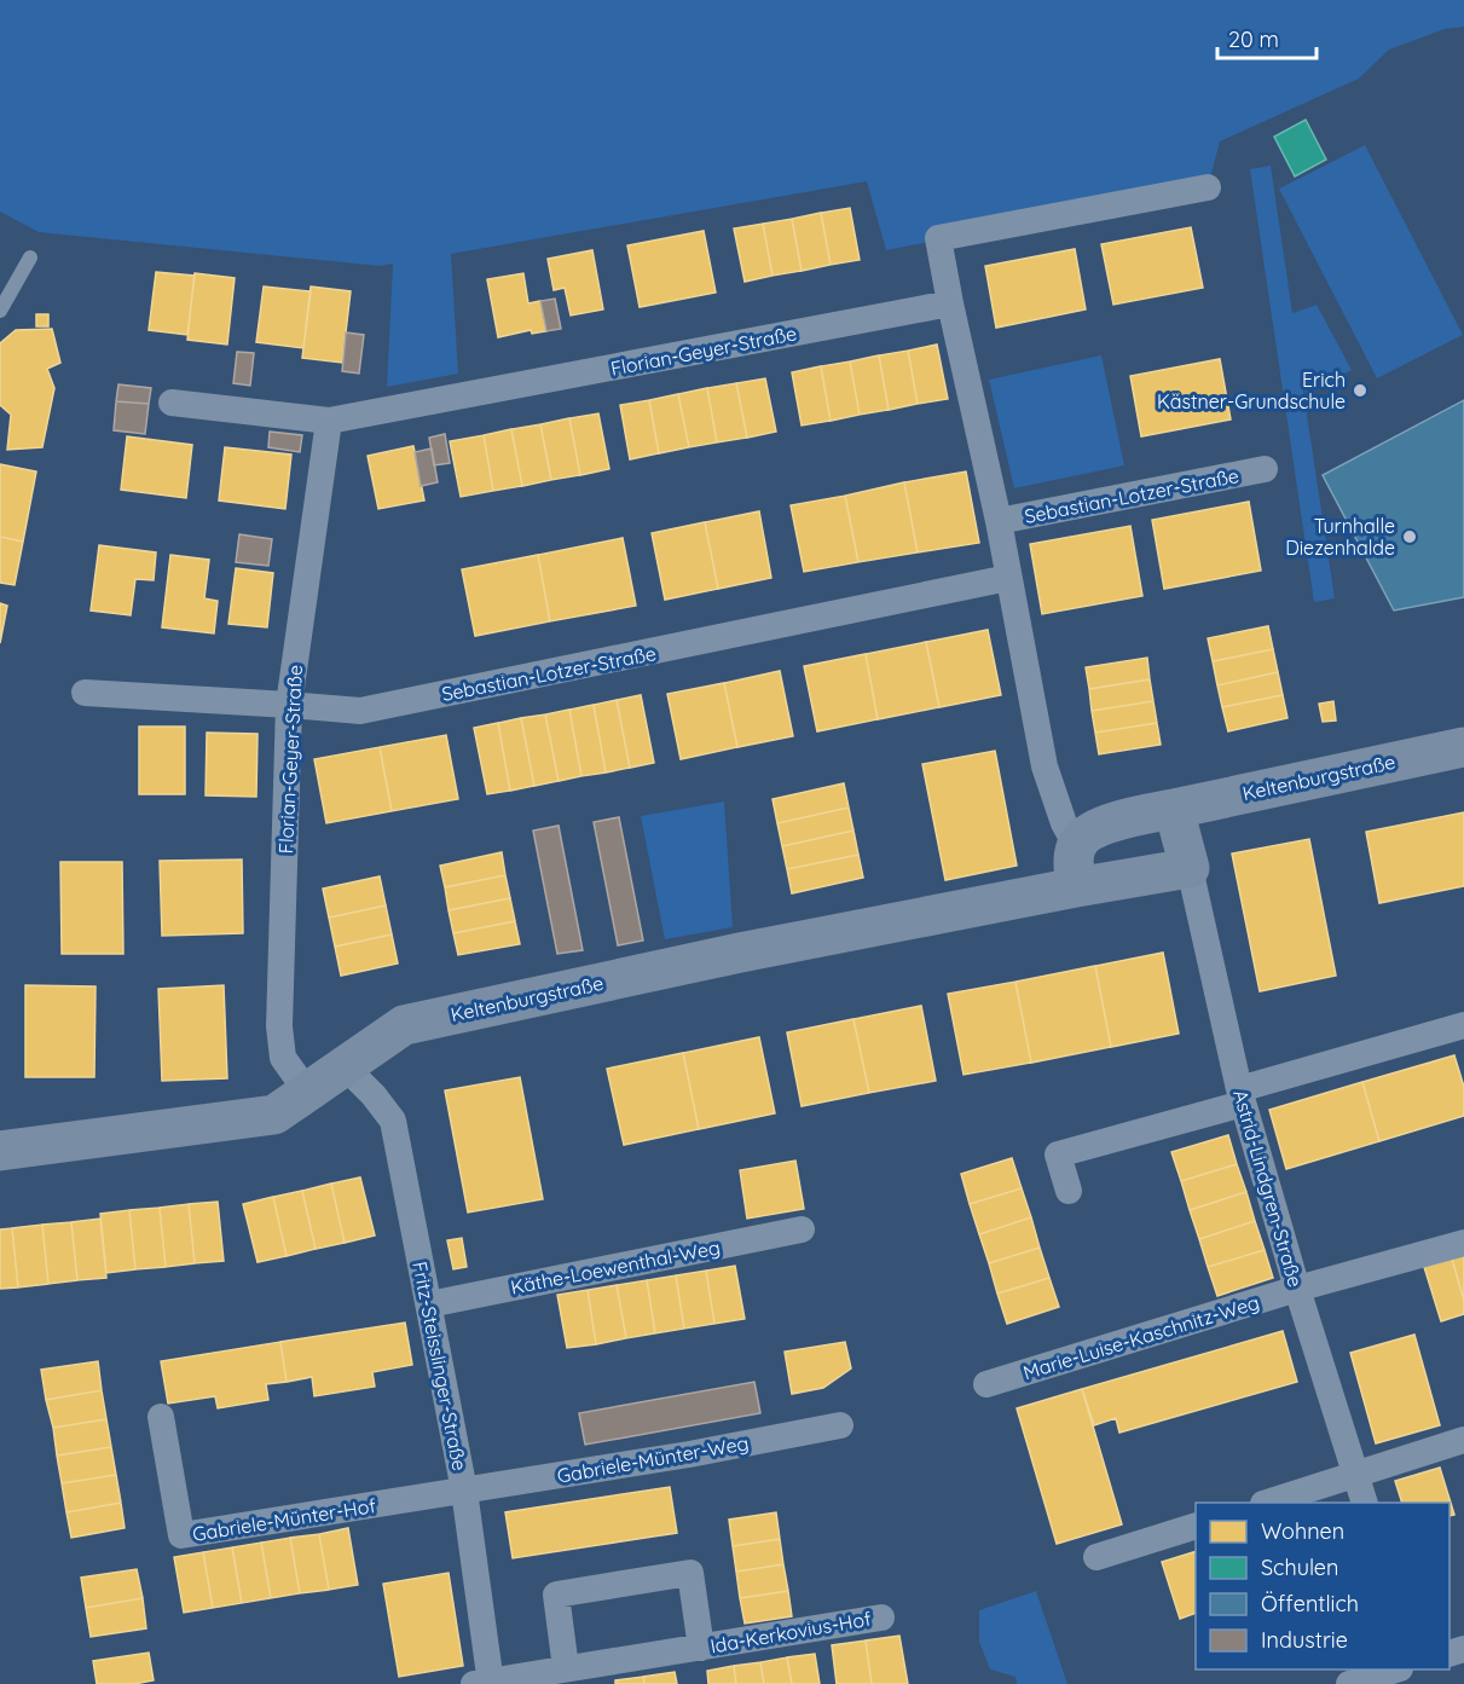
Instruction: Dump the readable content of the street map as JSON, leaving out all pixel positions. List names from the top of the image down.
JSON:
{
  "streets": {
    "street": [
      "Florian-Geyer-Straße",
      "Sebastian-Lotzer-Straße",
      "Keltenburgstraße",
      "Astrid-Lindgren-Straße",
      "Käthe-Loewenthal-Weg",
      "Marie-Luise-Kaschnitz-Weg",
      "Fritz-Steisslinger-Straße",
      "Gabriele-Münter-Weg",
      "Gabriele-Münter-Hof",
      "Ida-Kerkovius-Hof"
    ]
  },
  "crossings": [
    ["Florian-Geyer-Straße", "Sebastian-Lotzer-Straße"],
    ["Florian-Geyer-Straße", "Keltenburgstraße"],
    ["Keltenburgstraße", "Astrid-Lindgren-Straße"],
    ["Keltenburgstraße", "Fritz-Steisslinger-Straße"],
    ["Astrid-Lindgren-Straße", "Marie-Luise-Kaschnitz-Weg"],
    ["Käthe-Loewenthal-Weg", "Fritz-Steisslinger-Straße"],
    ["Fritz-Steisslinger-Straße", "Gabriele-Münter-Weg"],
    ["Fritz-Steisslinger-Straße", "Gabriele-Münter-Hof"],
    ["Fritz-Steisslinger-Straße", "Ida-Kerkovius-Hof"],
    ["Gabriele-Münter-Weg", "Gabriele-Münter-Hof"]
  ],
  "places": ["Erich Kästner-Grundschule", "Turnhalle Diezenhalde"],
  "legend": [
    "Wohnen",
    "Schulen",
    "Öffentlich",
    "Industrie"
  ],
  "scale_bar": "20 m"
}
